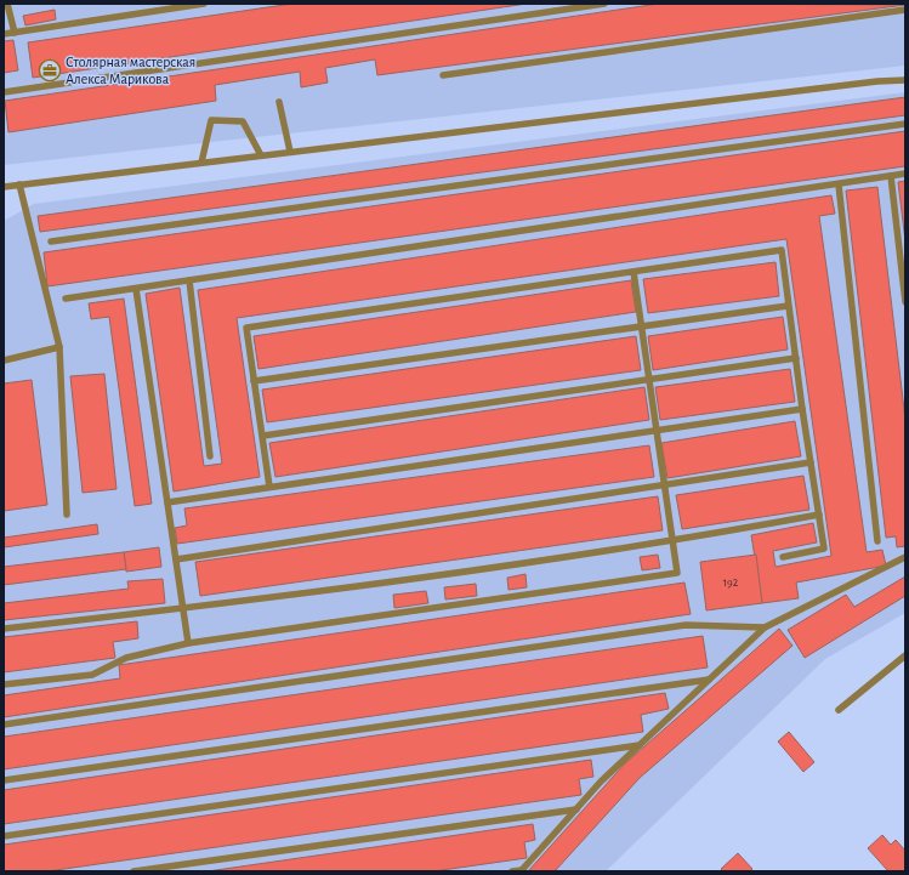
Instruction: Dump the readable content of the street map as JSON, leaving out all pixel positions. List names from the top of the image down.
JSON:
{
  "places": {
    "office": ["Столярная мастерская Алекса Марикова"]
  },
  "house_numbers": ["192"]
}
